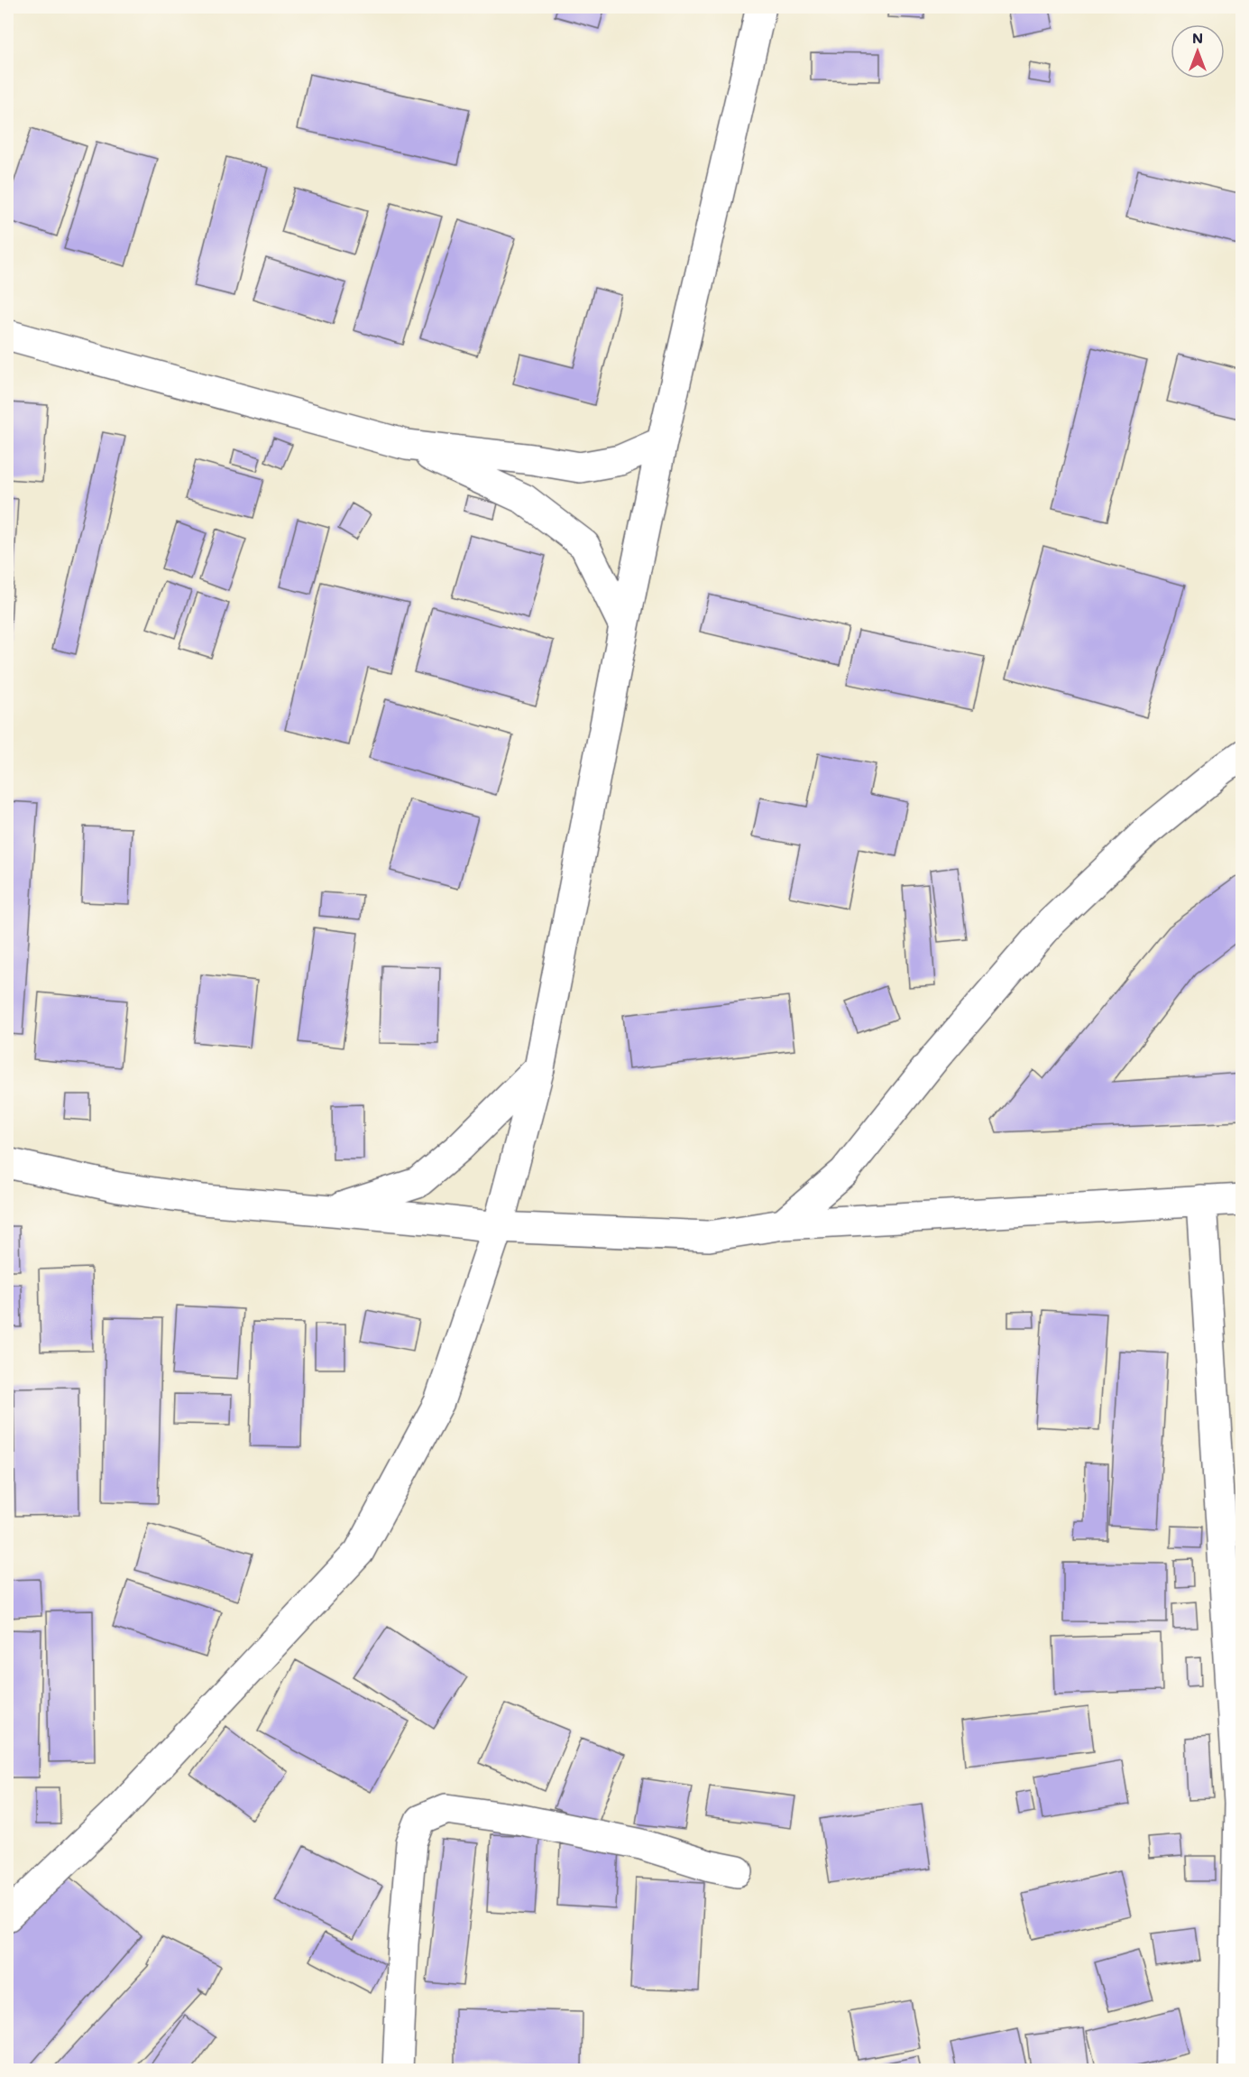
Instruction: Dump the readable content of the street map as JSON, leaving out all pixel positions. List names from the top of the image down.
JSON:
{
  "north": "top"
}
